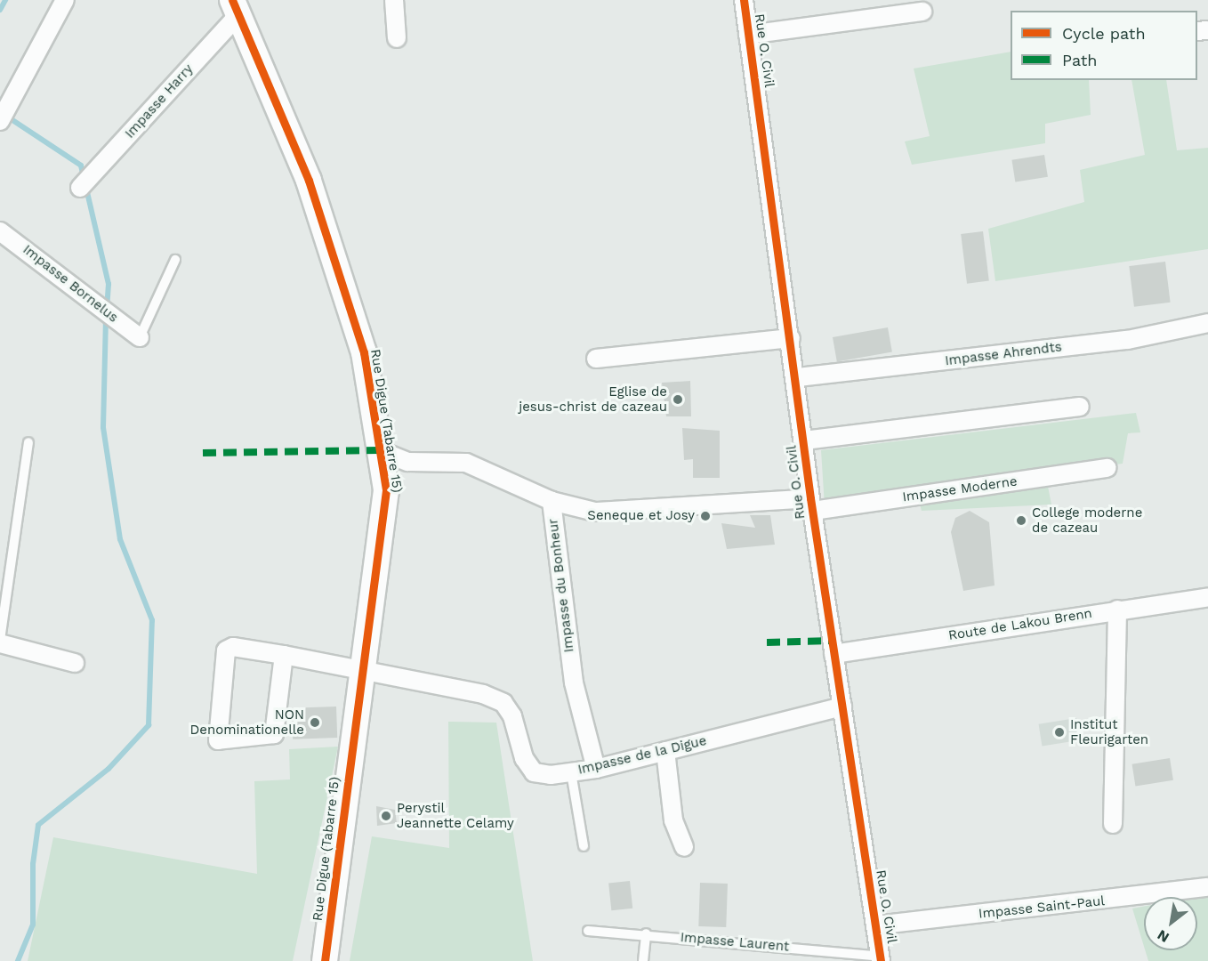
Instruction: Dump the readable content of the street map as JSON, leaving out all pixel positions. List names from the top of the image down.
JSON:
{
  "streets": {
    "street": [
      "Rue O. Civil",
      "Impasse Harry",
      "Impasse Bornelus",
      "Impasse Ahrendts",
      "Rue Digue (Tabarre 15)",
      "Impasse Moderne",
      "Impasse du Bonheur",
      "Route de Lakou Brenn",
      "Impasse de la Digue",
      "Impasse Saint-Paul"
    ],
    "lane": ["Impasse Laurent"]
  },
  "crossings": [
    ["Rue O. Civil", "Impasse Ahrendts"],
    ["Rue O. Civil", "Impasse Moderne"],
    ["Rue O. Civil", "Impasse du Bonheur"],
    ["Rue O. Civil", "Route de Lakou Brenn"],
    ["Rue O. Civil", "Impasse de la Digue"],
    ["Rue O. Civil", "Impasse Saint-Paul"],
    ["Rue O. Civil", "Impasse Laurent"],
    ["Impasse Harry", "Rue Digue (Tabarre 15)"],
    ["Rue Digue (Tabarre 15)", "Impasse de la Digue"],
    ["Impasse Moderne", "Impasse du Bonheur"],
    ["Impasse du Bonheur", "Impasse de la Digue"]
  ],
  "places": [
    "Eglise de jesus-christ de cazeau",
    "Seneque et Josy",
    "College moderne de cazeau",
    "NON Denominationelle",
    "Institut Fleurigarten",
    "Perystil Jeannette Celamy"
  ],
  "legend": ["Cycle path", "Path"],
  "north": "bottom left"
}
